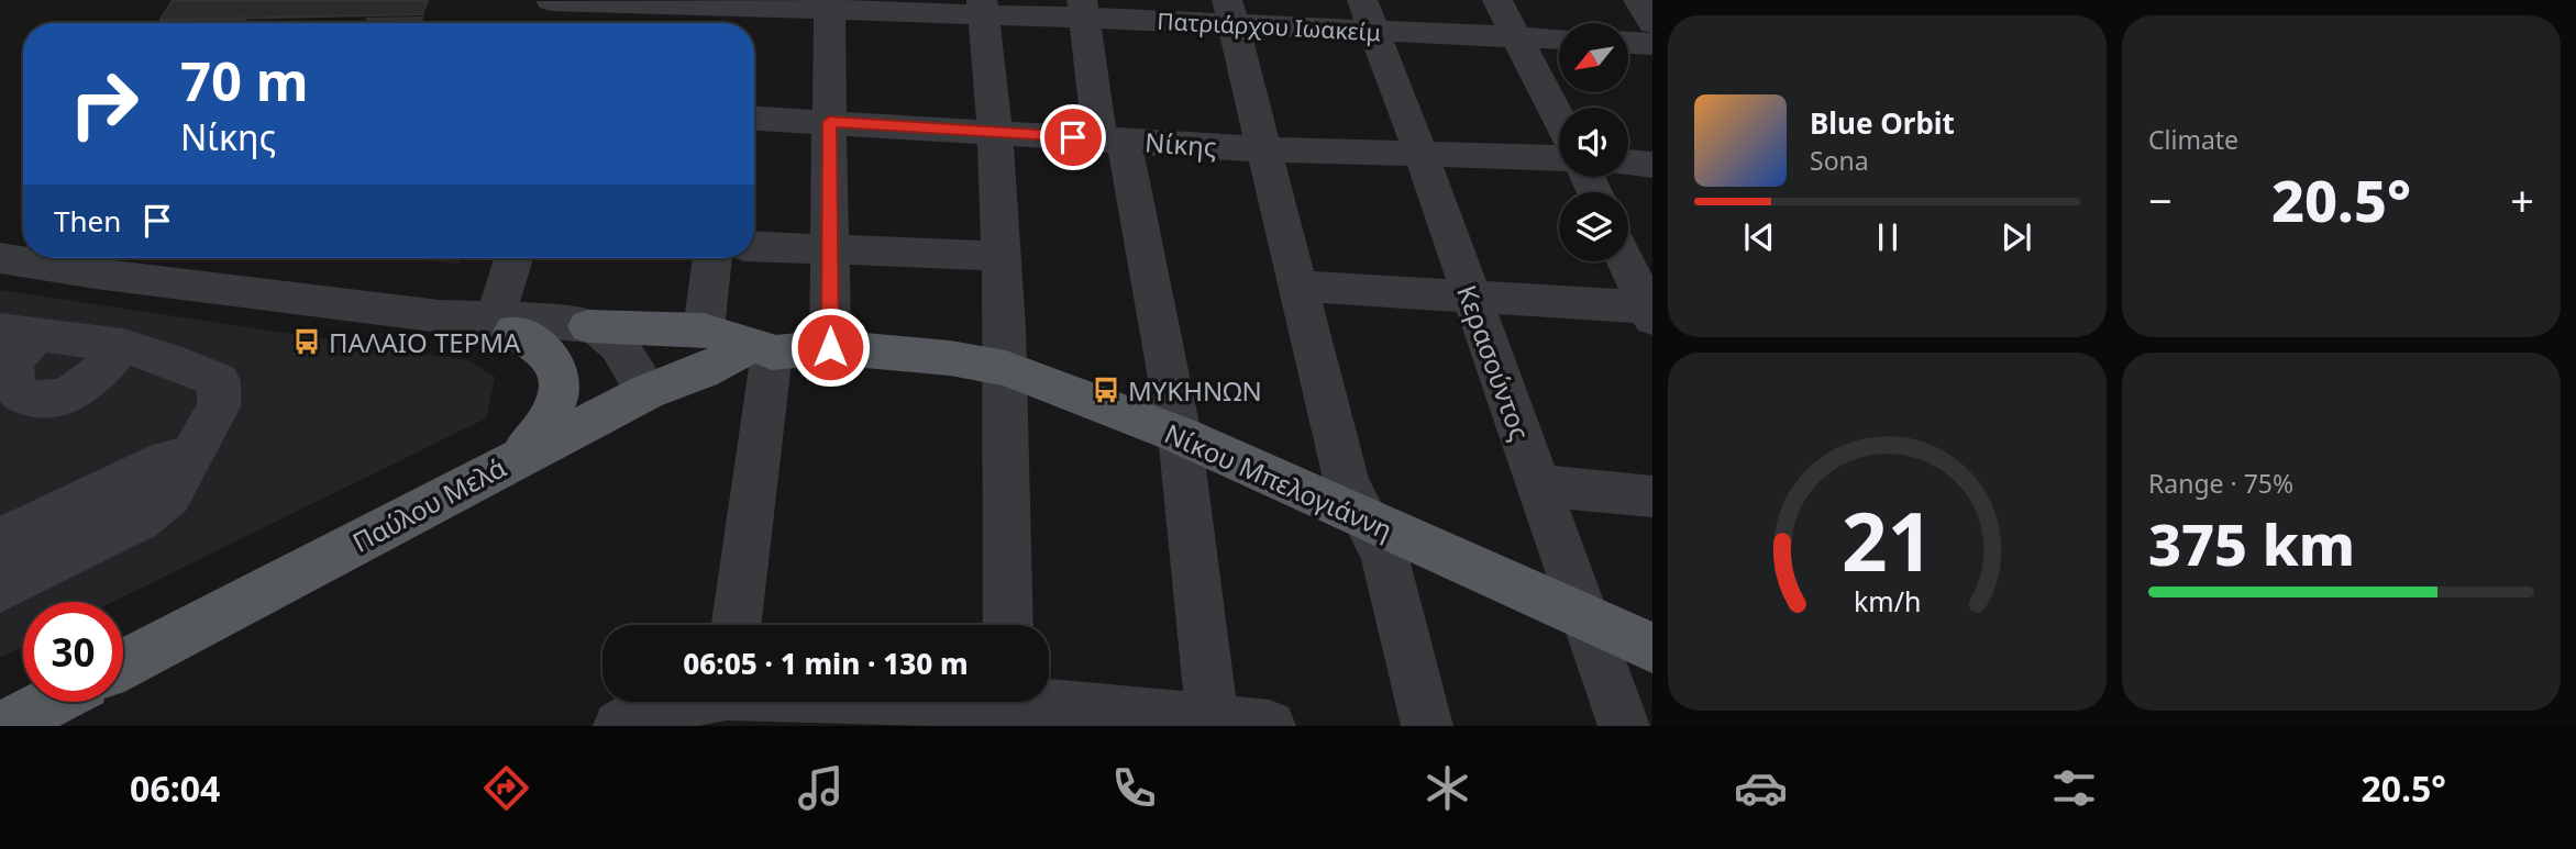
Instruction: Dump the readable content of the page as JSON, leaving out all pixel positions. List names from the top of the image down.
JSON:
{
  "streets": {
    "main road": ["Νίκου Μπελογιάννη", "Παύλου Μελά"],
    "street": ["Πατριάρχου Ιωακείμ", "Νίκης", "Κερασούντος"]
  },
  "crossings": [
    ["Πατριάρχου Ιωακείμ", "Κερασούντος"],
    ["Νίκης", "Κερασούντος"],
    ["Κερασούντος", "Νίκου Μπελογιάννη"],
    ["Νίκου Μπελογιάννη", "Παύλου Μελά"]
  ],
  "places": {
    "bus stop": ["ΠΑΛΑΙΟ ΤΕΡΜΑ", "ΜΥΚΗΝΩΝ"]
  },
  "north": "bottom left",
  "page": {
    "tile": [
      "Climate",
      ["Range · 75%", "375 km"]
    ],
    "turn": ["70 m", "Νίκης"],
    "song": ["Blue Orbit", "Sona"],
    "heat": ["−", "20.5°", "+"],
    "then": "Then",
    "limit": "30",
    "trip": "06:05 · 1 min · 130 m",
    "tabs": ["06:04", "20.5°"],
    "gauge": ["21", "km/h"]
  }
}
